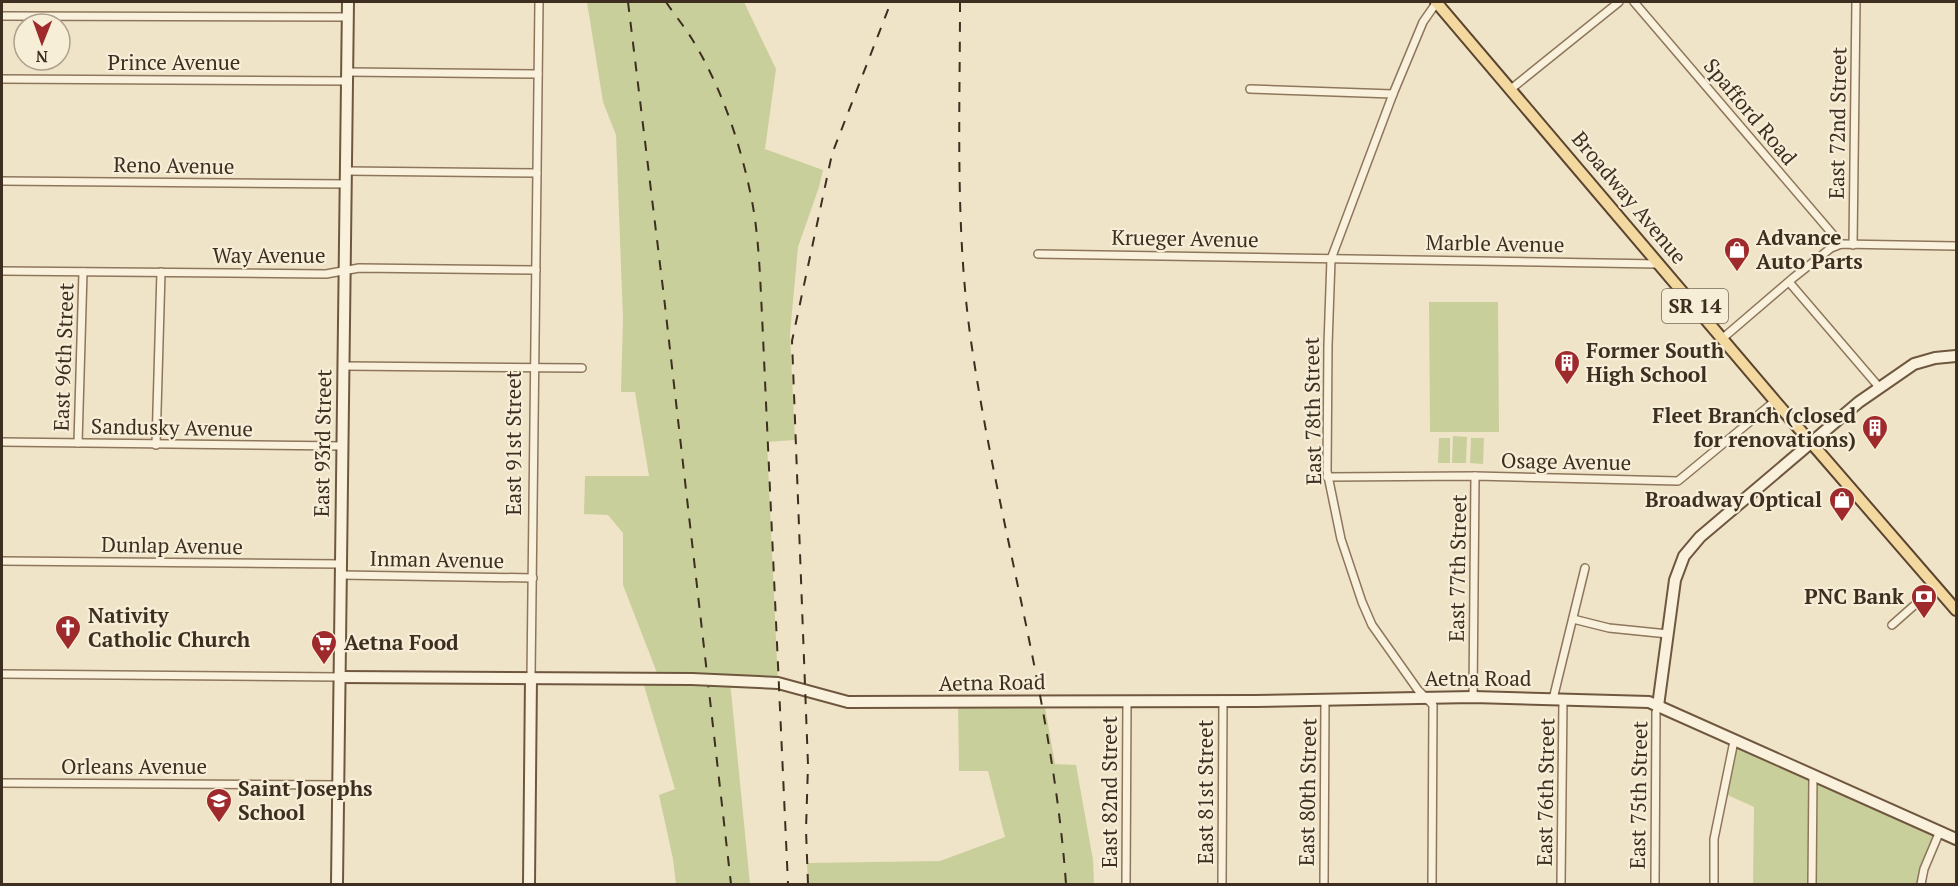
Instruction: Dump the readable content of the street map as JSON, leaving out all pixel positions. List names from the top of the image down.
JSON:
{
  "streets": {
    "main road": ["Broadway Avenue", "SR 14"],
    "street": [
      "Prince Avenue",
      "Spafford Road",
      "East 72nd Street",
      "Reno Avenue",
      "Krueger Avenue",
      "Marble Avenue",
      "Way Avenue",
      "East 96th Street",
      "East 78th Street",
      "Sandusky Avenue",
      "East 93rd Street",
      "East 91st Street",
      "Osage Avenue",
      "Dunlap Avenue",
      "Inman Avenue",
      "East 77th Street",
      "Aetna Road",
      "Orleans Avenue",
      "East 82nd Street",
      "East 81st Street",
      "East 80th Street",
      "East 76th Street",
      "East 75th Street"
    ]
  },
  "crossings": [
    ["Prince Avenue", "East 93rd Street"],
    ["Prince Avenue", "East 91st Street"],
    ["Reno Avenue", "East 93rd Street"],
    ["Broadway Avenue", "Marble Avenue"],
    ["Broadway Avenue", "East 78th Street"],
    ["Broadway Avenue", "Osage Avenue"],
    ["Krueger Avenue", "Marble Avenue"],
    ["Krueger Avenue", "East 78th Street"],
    ["Marble Avenue", "East 78th Street"],
    ["Way Avenue", "East 96th Street"],
    ["Way Avenue", "East 93rd Street"],
    ["Way Avenue", "East 91st Street"],
    ["East 96th Street", "Sandusky Avenue"],
    ["East 78th Street", "Osage Avenue"],
    ["East 78th Street", "Aetna Road"],
    ["Sandusky Avenue", "East 93rd Street"],
    ["East 93rd Street", "Dunlap Avenue"],
    ["East 93rd Street", "Inman Avenue"],
    ["East 93rd Street", "Aetna Road"],
    ["East 93rd Street", "Orleans Avenue"],
    ["East 91st Street", "Inman Avenue"],
    ["East 91st Street", "Aetna Road"],
    ["Osage Avenue", "East 77th Street"],
    ["Dunlap Avenue", "Inman Avenue"],
    ["East 77th Street", "Aetna Road"],
    ["Aetna Road", "East 82nd Street"],
    ["Aetna Road", "East 81st Street"],
    ["Aetna Road", "East 80th Street"],
    ["Aetna Road", "East 76th Street"],
    ["Aetna Road", "East 75th Street"]
  ],
  "places": {
    "shop": ["Advance Auto Parts", "Broadway Optical"],
    "building": ["Former South High School", "Fleet Branch (closed for renovations)"],
    "bank": ["PNC Bank"],
    "church": ["Nativity Catholic Church"],
    "supermarket": ["Aetna Food"],
    "school or university": ["Saint Josephs School"]
  },
  "north": "bottom"
}
